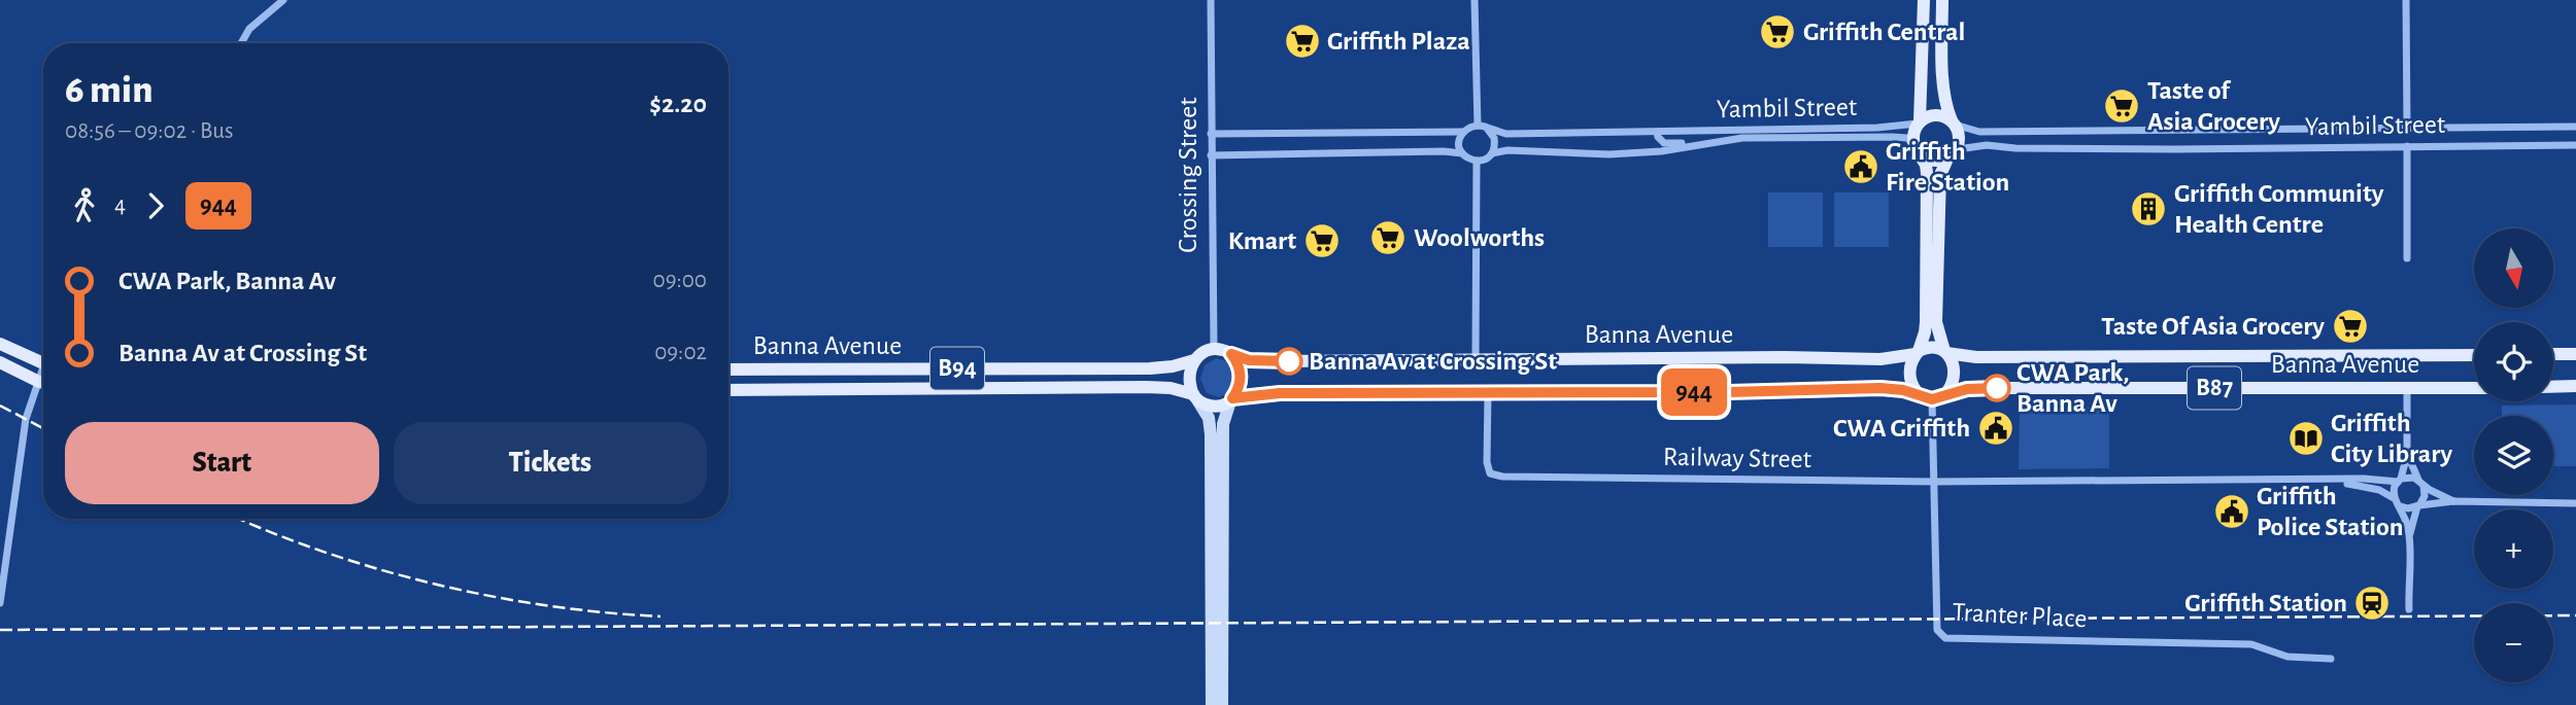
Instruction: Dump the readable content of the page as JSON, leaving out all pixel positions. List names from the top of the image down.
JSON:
{
  "streets": {
    "main road": ["Banna Avenue", "B94", "B87"],
    "street": [
      "Yambil Street",
      "Crossing Street",
      "Railway Street",
      "Tranter Place"
    ]
  },
  "crossings": [
    ["Crossing Street", "Banna Avenue"],
    ["Crossing Street", "B94"],
    ["Banna Avenue", "B94"],
    ["Banna Avenue", "B87"],
    ["Banna Avenue", "Tranter Place"],
    ["B94", "B87"],
    ["B94", "Railway Street"],
    ["B94", "Tranter Place"],
    ["B87", "Tranter Place"],
    ["Railway Street", "Tranter Place"]
  ],
  "places": {
    "supermarket": [
      "Griffith Central",
      "Griffith Plaza",
      "Taste of Asia Grocery",
      "Woolworths",
      "Kmart",
      "Taste Of Asia Grocery"
    ],
    "public building": ["Griffith Fire Station", "CWA Griffith", "Griffith Police Station"],
    "building": ["Griffith Community Health Centre"],
    "other": ["Banna Av at Crossing St", "CWA Park, Banna Av"],
    "library": ["Griffith City Library"],
    "station": ["Griffith Station"]
  },
  "lines": ["bus line 944"],
  "north": "bottom",
  "page": {
    "on_map": "944",
    "heading": ["6 min", "08:56 – 09:02 · Bus", "$2.20"],
    "legs": ["4", "944"],
    "map_buttons": ["+", "−"],
    "list": [
      {
        "name": "CWA Park, Banna Av",
        "value": "09:00"
      },
      {
        "name": "Banna Av at Crossing St",
        "value": "09:02"
      }
    ],
    "buttons": ["Start", "Tickets"]
  }
}
